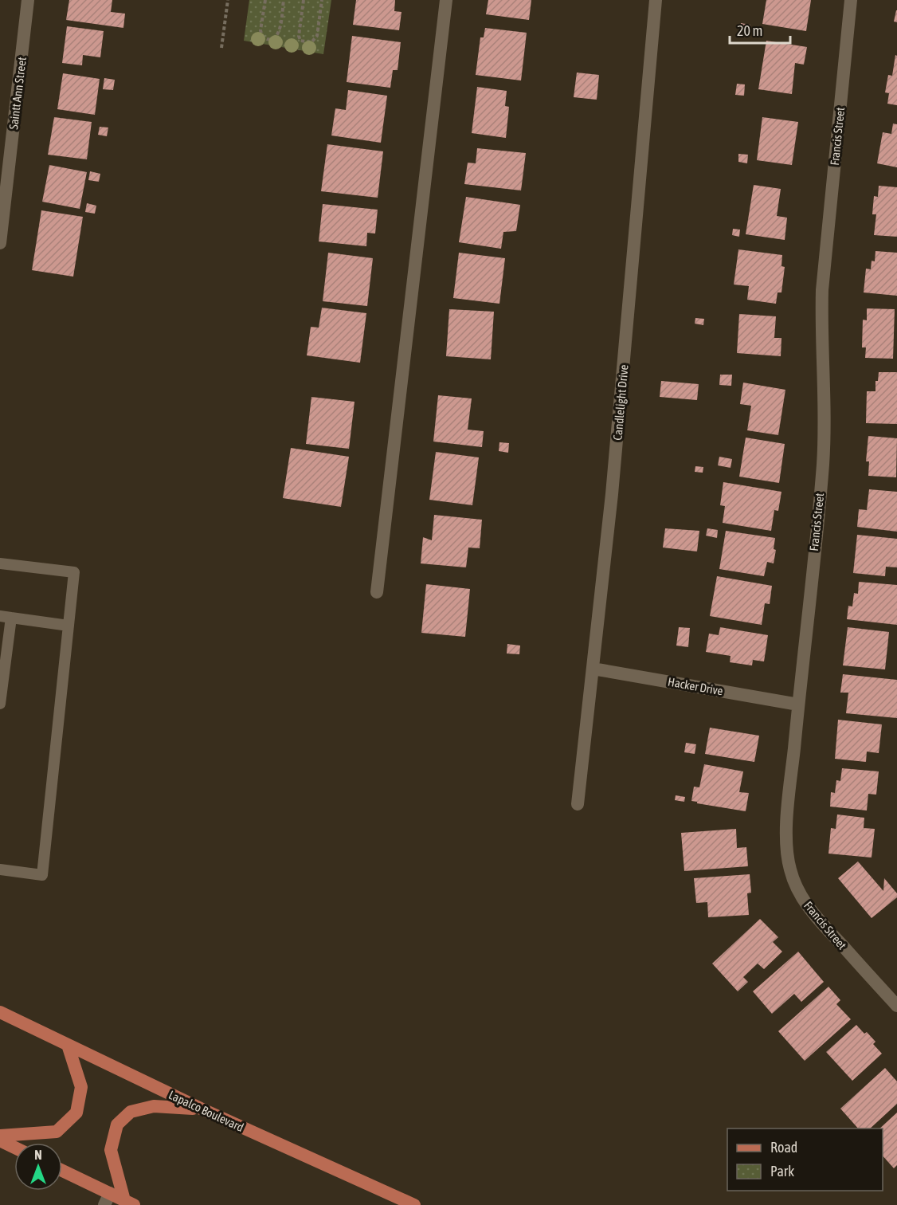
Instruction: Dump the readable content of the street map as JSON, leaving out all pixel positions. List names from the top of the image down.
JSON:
{
  "streets": {
    "main road": ["Lapalco Boulevard"],
    "street": [
      "Saintt Ann Street",
      "Francis Street",
      "Candlelight Drive",
      "Hacker Drive"
    ]
  },
  "crossings": [
    ["Francis Street", "Hacker Drive"],
    ["Candlelight Drive", "Hacker Drive"]
  ],
  "legend": ["Road", "Park"],
  "scale_bar": "20 m",
  "north": "top"
}
